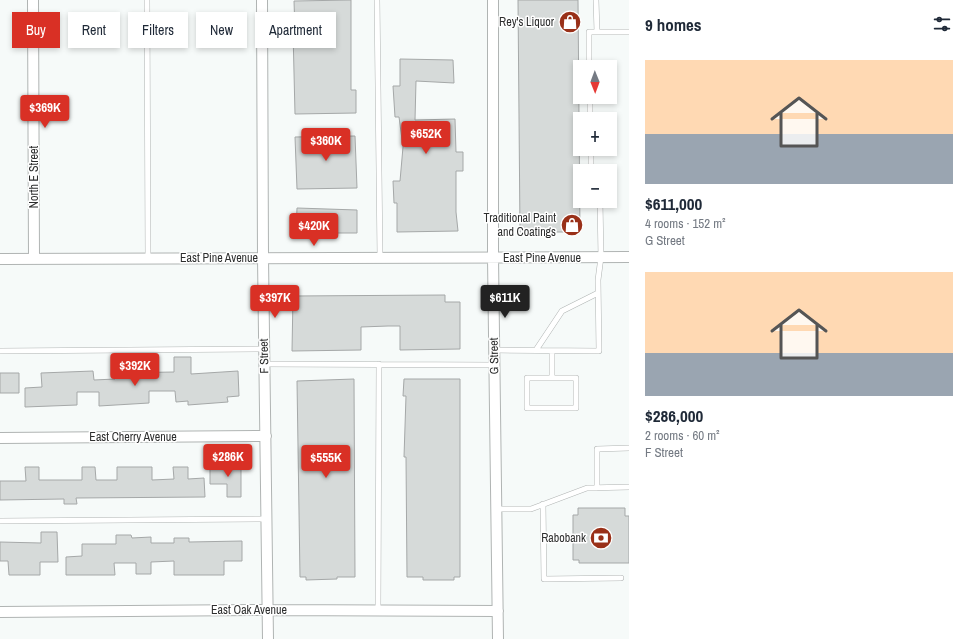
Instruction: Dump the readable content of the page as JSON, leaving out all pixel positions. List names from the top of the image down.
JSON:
{
  "streets": {
    "street": [
      "North E Street",
      "East Pine Avenue",
      "F Street",
      "G Street",
      "East Cherry Avenue",
      "East Oak Avenue"
    ]
  },
  "crossings": [
    ["North E Street", "East Pine Avenue"],
    ["East Pine Avenue", "F Street"],
    ["East Pine Avenue", "G Street"],
    ["F Street", "East Cherry Avenue"],
    ["F Street", "East Oak Avenue"],
    ["G Street", "East Oak Avenue"]
  ],
  "places": {
    "shop": ["Rey's Liquor", "Traditional Paint and Coatings"],
    "bank": ["Rabobank"]
  },
  "north": "bottom",
  "page": {
    "heading": "9 homes",
    "chip": [
      "Buy",
      "Rent",
      "Filters",
      "New",
      "Apartment"
    ],
    "list": [
      {
        "name": "$611,000",
        "note": "4 rooms · 152 m² · G Street"
      },
      {
        "name": "$286,000",
        "note": "2 rooms · 60 m² · F Street"
      }
    ],
    "map_buttons": ["+", "−"],
    "price": [
      "$369K",
      "$652K",
      "$360K",
      "$420K",
      "$397K",
      "$611K",
      "$392K",
      "$286K",
      "$555K"
    ]
  }
}
